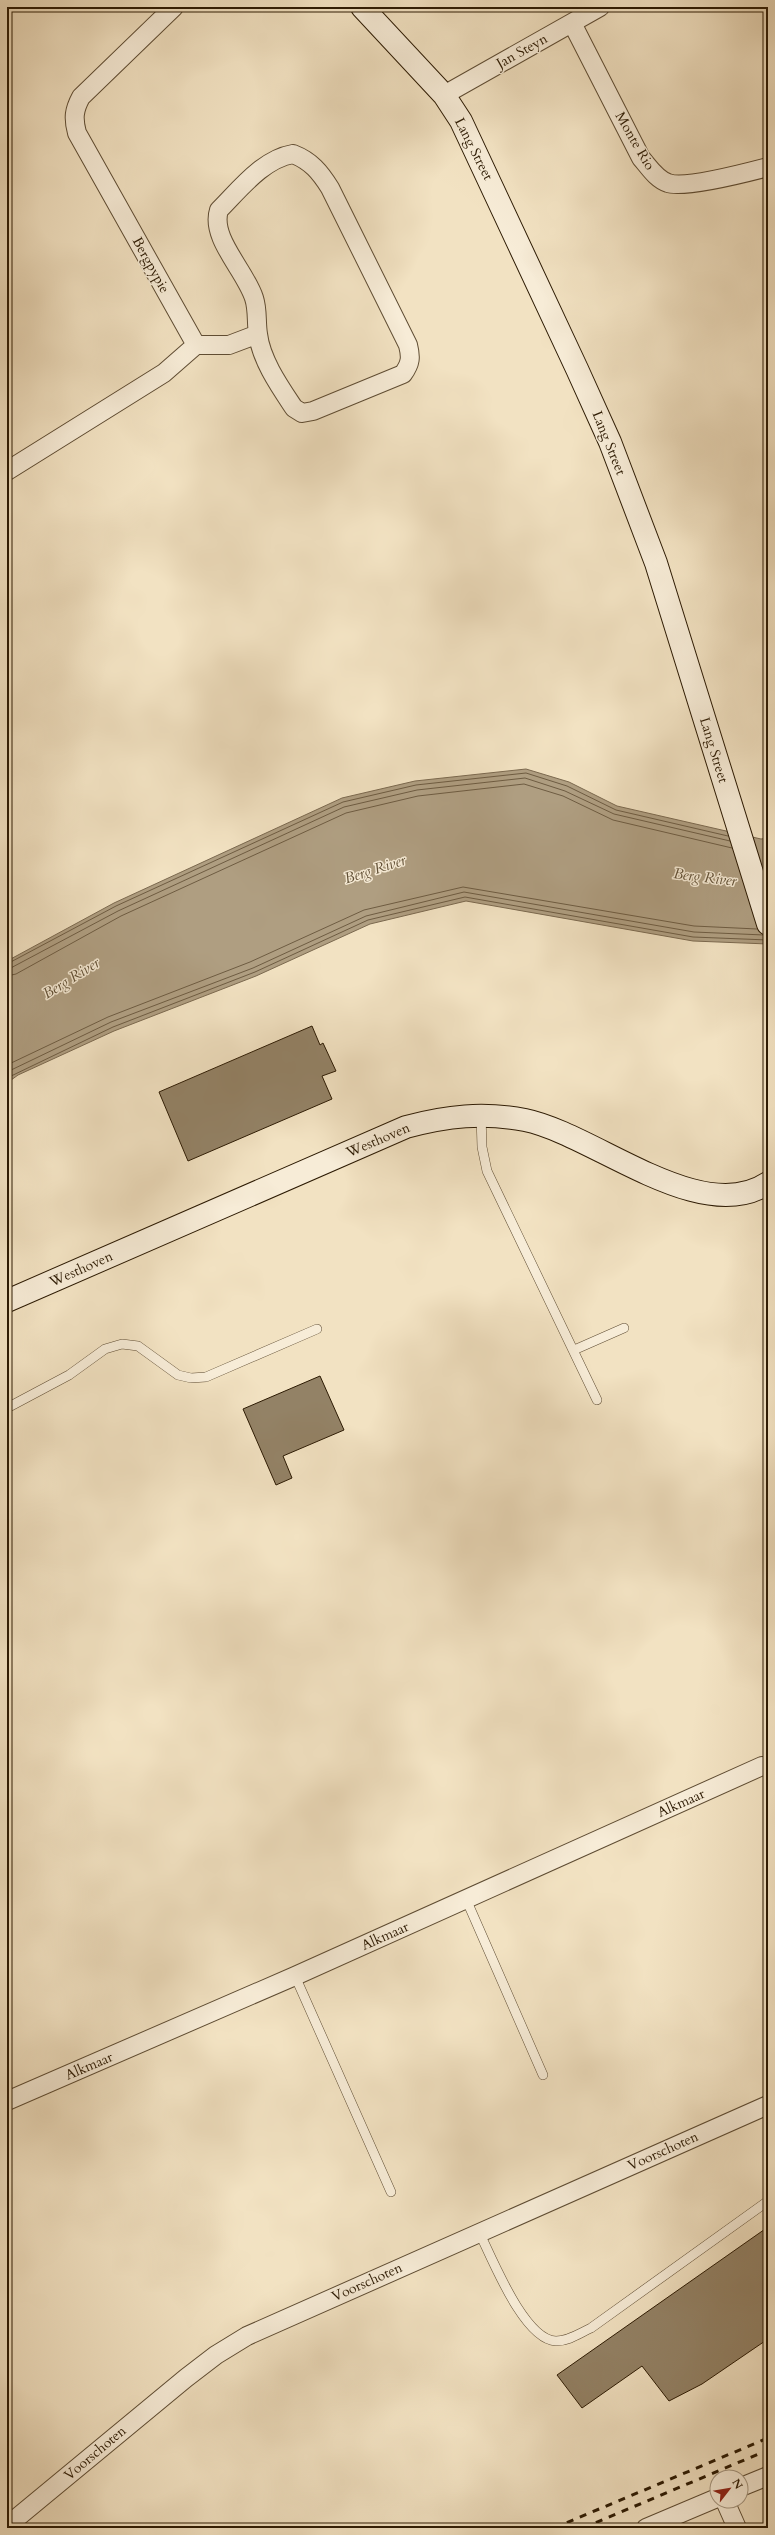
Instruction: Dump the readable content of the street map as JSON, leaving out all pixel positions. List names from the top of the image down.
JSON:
{
  "streets": {
    "street": [
      "Jan Steyn",
      "Monte Rio",
      "Lang Street",
      "Bergpypie",
      "Westhoven",
      "Alkmaar",
      "Voorschoten"
    ]
  },
  "crossings": [
    ["Jan Steyn", "Monte Rio"],
    ["Jan Steyn", "Lang Street"]
  ],
  "water": ["Berg River"],
  "north": "top right"
}
